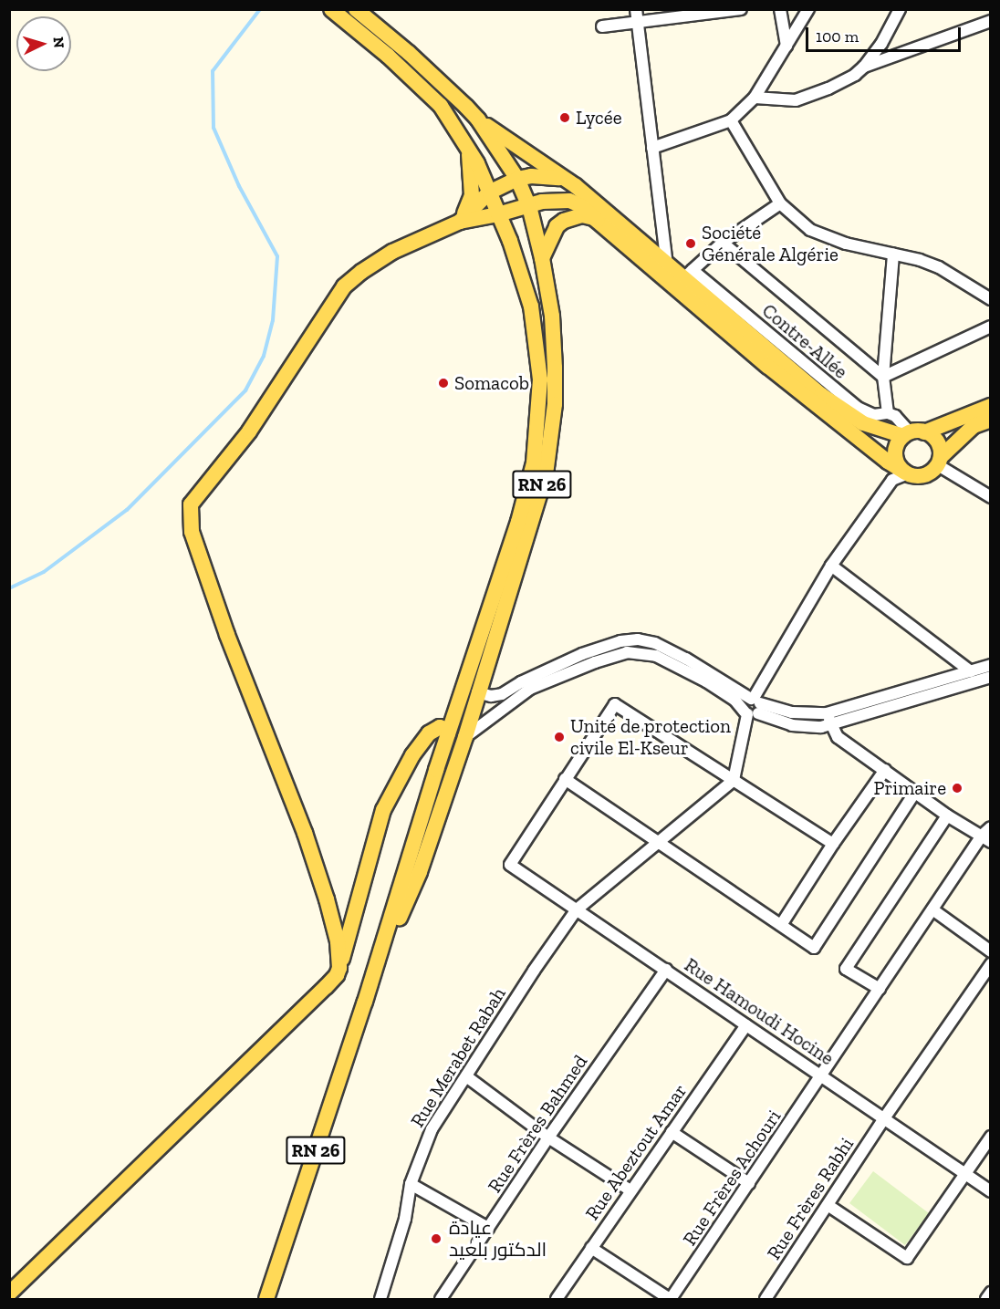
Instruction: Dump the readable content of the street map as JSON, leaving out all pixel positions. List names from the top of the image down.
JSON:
{
  "streets": {
    "main road": ["RN 26"],
    "street": [
      "Contre-Allée",
      "Rue Hamoudi Hocine",
      "Rue Merabet Rabah",
      "Rue Frères Bahmed",
      "Rue Abeztout Amar",
      "Rue Frères Achouri",
      "Rue Frères Rabhi"
    ]
  },
  "crossings": [
    ["Rue Hamoudi Hocine", "Rue Merabet Rabah"],
    ["Rue Hamoudi Hocine", "Rue Frères Bahmed"],
    ["Rue Hamoudi Hocine", "Rue Abeztout Amar"],
    ["Rue Hamoudi Hocine", "Rue Frères Achouri"],
    ["Rue Hamoudi Hocine", "Rue Frères Rabhi"]
  ],
  "places": [
    "Lycée",
    "Société Générale Algérie",
    "Somacob",
    "Unité de protection civile El-Kseur",
    "Primaire",
    "عيادة الدكتور بلعيد"
  ],
  "scale_bar": "100 m",
  "north": "right"
}
